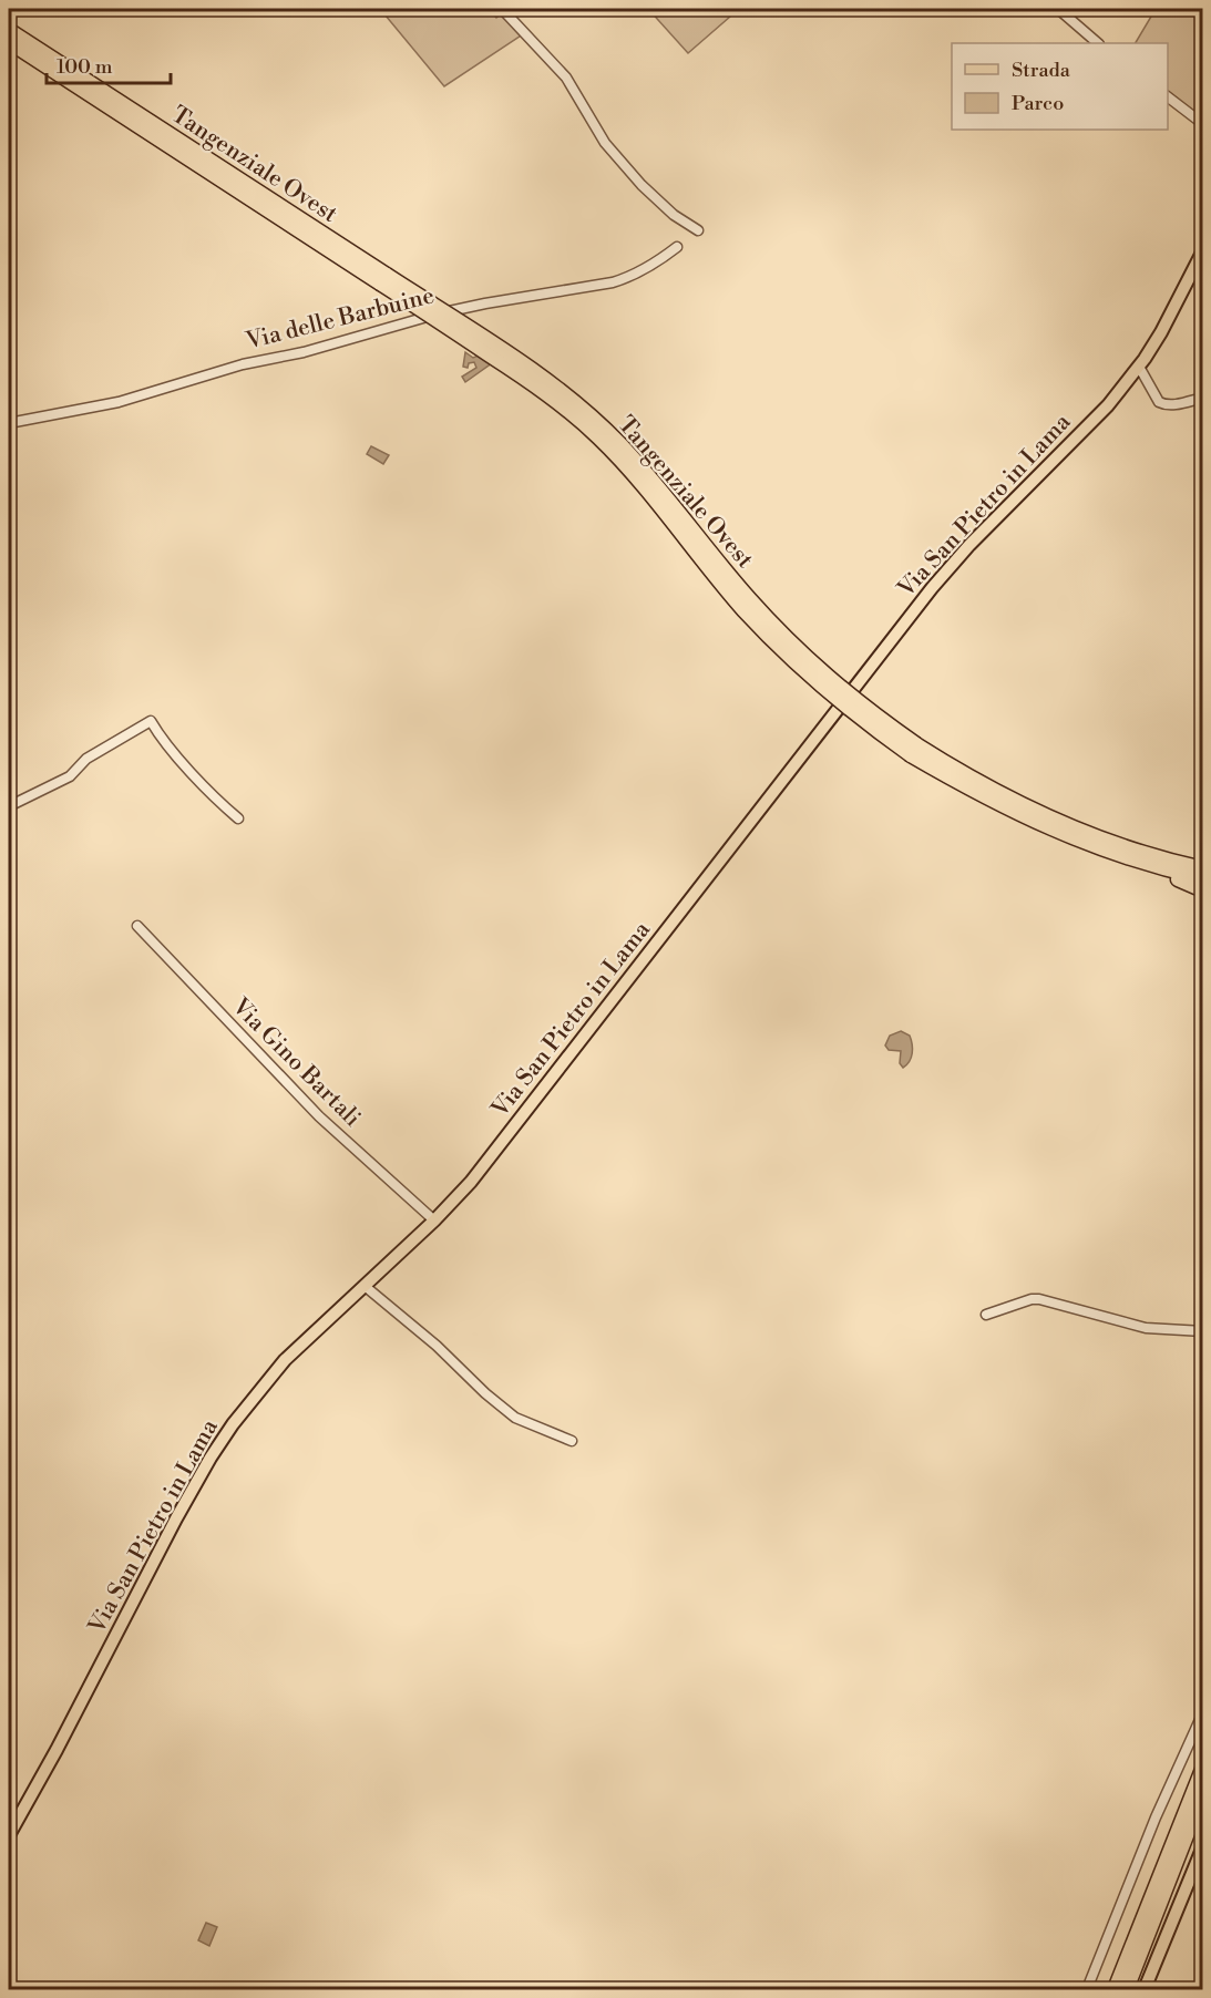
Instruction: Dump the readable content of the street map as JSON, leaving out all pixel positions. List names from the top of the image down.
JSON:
{
  "streets": {
    "highway": ["Tangenziale Ovest"],
    "main road": ["Via San Pietro in Lama"],
    "street": ["Via delle Barbuine", "Via Gino Bartali"]
  },
  "crossings": [
    ["Via San Pietro in Lama", "Via Gino Bartali"]
  ],
  "legend": ["Strada", "Parco"],
  "scale_bar": "100 m"
}
